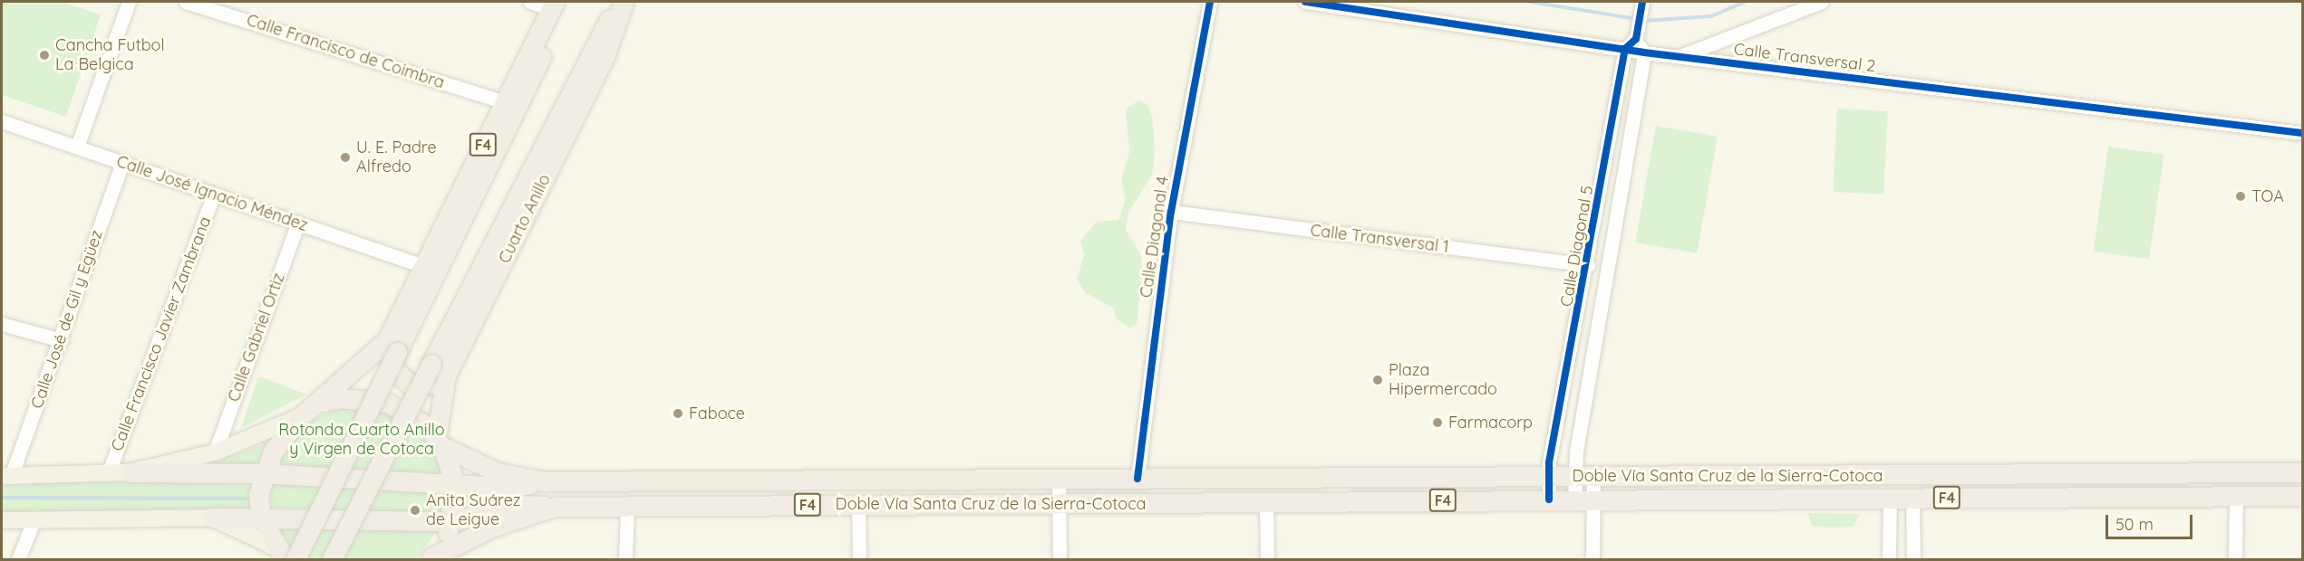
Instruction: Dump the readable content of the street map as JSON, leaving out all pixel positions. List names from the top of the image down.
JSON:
{
  "streets": {
    "highway": ["F4", "Doble Vía Santa Cruz de la Sierra-Cotoca"],
    "street": [
      "Calle Francisco de Coimbra",
      "Calle Transversal 2",
      "Calle José Ignacio Méndez",
      "Calle Diagonal 4",
      "Calle Transversal 1",
      "Calle Diagonal 5",
      "Calle José de Gil y Egüez",
      "Calle Francisco Javier Zambrana",
      "Calle Gabriel Ortiz"
    ]
  },
  "crossings": [
    ["Calle Francisco de Coimbra", "F4"],
    ["Calle Transversal 2", "Calle Diagonal 5"],
    ["F4", "Calle José Ignacio Méndez"],
    ["F4", "Doble Vía Santa Cruz de la Sierra-Cotoca"],
    ["Calle José Ignacio Méndez", "Calle José de Gil y Egüez"],
    ["Calle José Ignacio Méndez", "Calle Francisco Javier Zambrana"],
    ["Calle José Ignacio Méndez", "Calle Gabriel Ortiz"],
    ["Calle Diagonal 4", "Calle Transversal 1"],
    ["Calle Diagonal 4", "Doble Vía Santa Cruz de la Sierra-Cotoca"],
    ["Calle Transversal 1", "Calle Diagonal 5"],
    ["Calle Diagonal 5", "Doble Vía Santa Cruz de la Sierra-Cotoca"]
  ],
  "parks": ["Rotonda Cuarto Anillo y Virgen de Cotoca"],
  "places": [
    "Cancha Futbol La Belgica",
    "U. E. Padre Alfredo",
    "TOA",
    "Plaza Hipermercado",
    "Faboce",
    "Farmacorp",
    "Anita Suárez de Leigue"
  ],
  "scale_bar": "50 m"
}
